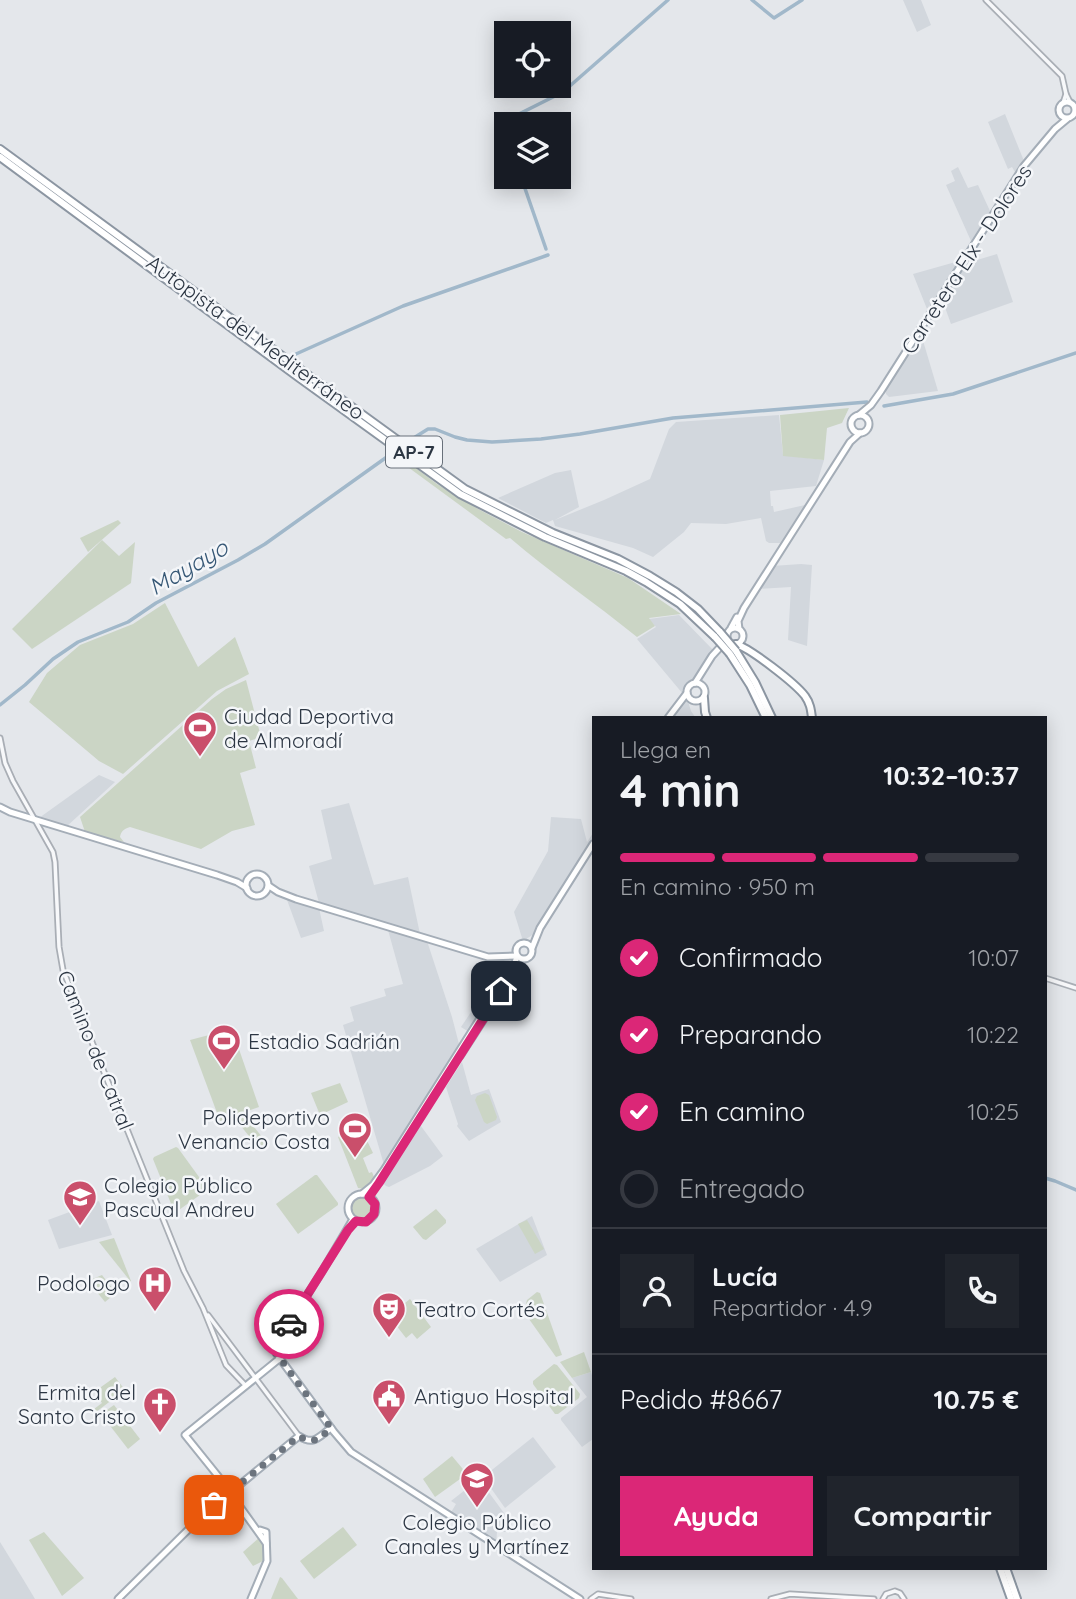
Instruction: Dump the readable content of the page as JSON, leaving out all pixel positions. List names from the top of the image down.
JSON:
{
  "streets": {
    "highway": ["Autopista del Mediterráneo", "AP-7"],
    "main road": ["Carretera Elx - Dolores"],
    "street": ["Camino de Catral"]
  },
  "water": ["Mayayo"],
  "places": {
    "sports": ["Ciudad Deportiva de Almoradí", "Estadio Sadrián", "Polideportivo Venancio Costa"],
    "school or university": ["Colegio Público Pascual Andreu", "Colegio Público Canales y Martínez"],
    "hospital": ["Podologo"],
    "theatre": ["Teatro Cortés"],
    "public building": ["Antiguo Hospital"],
    "church": ["Ermita del Santo Cristo"]
  },
  "page": {
    "heading": ["4 min", "Llega en", "10:32–10:37"],
    "panel": [
      "Lucía",
      "Repartidor · 4.9",
      "Pedido #8667",
      "10.75 €"
    ],
    "bar": "En camino · 950 m",
    "list": [
      ["Confirmado", "10:07"],
      ["Preparando", "10:22"],
      ["En camino", "10:25"],
      "Entregado"
    ],
    "buttons": ["Ayuda", "Compartir"]
  }
}
